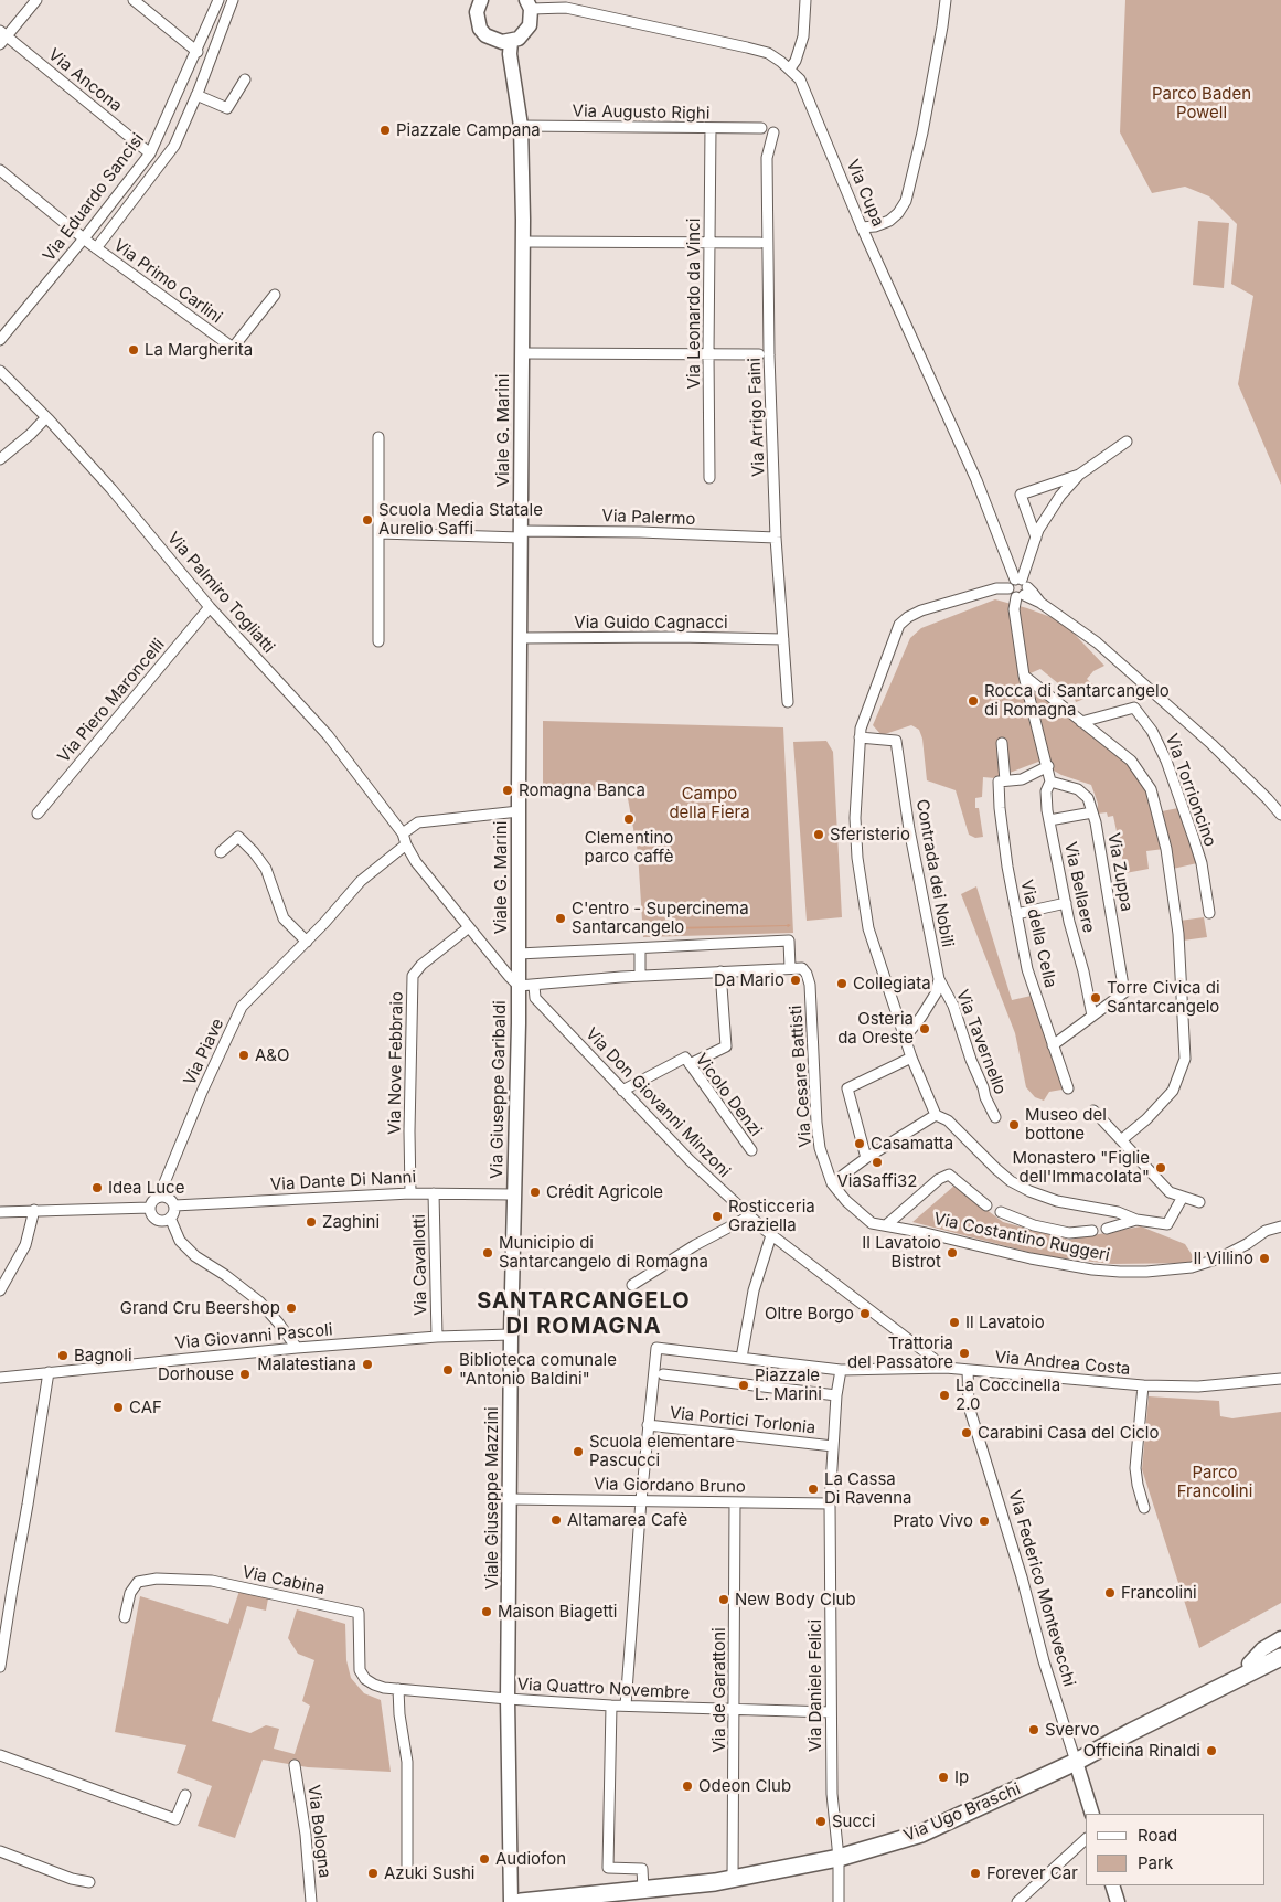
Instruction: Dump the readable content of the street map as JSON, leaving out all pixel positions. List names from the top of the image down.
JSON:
{
  "streets": {
    "main road": [
      "Viale G. Marini",
      "Via Giuseppe Garibaldi",
      "Viale Giuseppe Mazzini",
      "Via Federico Montevecchi",
      "Via Ugo Braschi"
    ],
    "street": [
      "Via Ancona",
      "Via Augusto Righi",
      "Via Cupa",
      "Via Eduardo Sancisi",
      "Via Primo Carlini",
      "Via Leonardo da Vinci",
      "Via Arrigo Faini",
      "Via Palermo",
      "Via Palmiro Togliatti",
      "Via Guido Cagnacci",
      "Via Piero Maroncelli",
      "Via Torrioncino",
      "Via Zuppa",
      "Contrada dei Nobili",
      "Via Bellaere",
      "Via della Cella",
      "Via Tavernello",
      "Via Piave",
      "Via Nove Febbraio",
      "Via Cesare Battisti",
      "Vicolo Denzi",
      "Via Don Giovanni Minzoni",
      "Via Dante Di Nanni",
      "Via Costantino Ruggeri",
      "Via Cavallotti",
      "Via Giovanni Pascoli",
      "Via Andrea Costa",
      "Via Portici Torlonia",
      "Via Giordano Bruno",
      "Via Cabina",
      "Via Daniele Felici",
      "Via Quattro Novembre",
      "Via de Garattoni",
      "Via Bologna"
    ]
  },
  "crossings": [
    ["Via Ancona", "Via Eduardo Sancisi"],
    ["Via Augusto Righi", "Via Leonardo da Vinci"],
    ["Via Augusto Righi", "Viale G. Marini"],
    ["Via Cupa", "Via Bellaere"],
    ["Via Eduardo Sancisi", "Via Primo Carlini"],
    ["Via Arrigo Faini", "Via Palermo"],
    ["Via Arrigo Faini", "Via Guido Cagnacci"],
    ["Viale G. Marini", "Via Palermo"],
    ["Viale G. Marini", "Via Palmiro Togliatti"],
    ["Viale G. Marini", "Via Guido Cagnacci"],
    ["Viale G. Marini", "Via Piave"],
    ["Viale G. Marini", "Via Giuseppe Garibaldi"],
    ["Via Palmiro Togliatti", "Via Piero Maroncelli"],
    ["Via Palmiro Togliatti", "Via Piave"],
    ["Via Palmiro Togliatti", "Via Nove Febbraio"],
    ["Via Palmiro Togliatti", "Via Giuseppe Garibaldi"],
    ["Via Zuppa", "Via Bellaere"],
    ["Contrada dei Nobili", "Via Tavernello"],
    ["Via Piave", "Via Dante Di Nanni"],
    ["Via Nove Febbraio", "Via Dante Di Nanni"],
    ["Via Cesare Battisti", "Via Costantino Ruggeri"],
    ["Via Giuseppe Garibaldi", "Via Dante Di Nanni"],
    ["Via Giuseppe Garibaldi", "Viale Giuseppe Mazzini"],
    ["Vicolo Denzi", "Via Don Giovanni Minzoni"],
    ["Via Don Giovanni Minzoni", "Via Andrea Costa"],
    ["Via Dante Di Nanni", "Via Cavallotti"],
    ["Via Dante Di Nanni", "Viale Giuseppe Mazzini"],
    ["Via Cavallotti", "Via Giovanni Pascoli"],
    ["Via Giovanni Pascoli", "Viale Giuseppe Mazzini"],
    ["Via Andrea Costa", "Via Portici Torlonia"],
    ["Via Andrea Costa", "Via Federico Montevecchi"],
    ["Via Andrea Costa", "Via Daniele Felici"],
    ["Via Portici Torlonia", "Via Daniele Felici"],
    ["Via Giordano Bruno", "Viale Giuseppe Mazzini"],
    ["Via Giordano Bruno", "Via Daniele Felici"],
    ["Via Giordano Bruno", "Via de Garattoni"],
    ["Viale Giuseppe Mazzini", "Via Cabina"],
    ["Viale Giuseppe Mazzini", "Via Quattro Novembre"],
    ["Via Cabina", "Via Quattro Novembre"],
    ["Via Federico Montevecchi", "Via Ugo Braschi"],
    ["Via Daniele Felici", "Via Quattro Novembre"],
    ["Via Daniele Felici", "Via Ugo Braschi"],
    ["Via Quattro Novembre", "Via de Garattoni"],
    ["Via de Garattoni", "Via Ugo Braschi"]
  ],
  "districts": ["SANTARCANGELO DI ROMAGNA"],
  "parks": ["Parco Baden Powell", "Campo della Fiera", "Parco Francolini"],
  "places": [
    "Piazzale Campana",
    "La Margherita",
    "Scuola Media Statale Aurelio Saffi",
    "Rocca di Santarcangelo di Romagna",
    "Romagna Banca",
    "Clementino parco caffè",
    "Sferisterio",
    "C'entro - Supercinema Santarcangelo",
    "Da Mario",
    "Collegiata",
    "Torre Civica di Santarcangelo",
    "Osteria da Oreste",
    "A&O",
    "Museo del bottone",
    "Casamatta",
    "ViaSaffi32",
    "Monastero \"Figlie dell'Immacolata\"",
    "Idea Luce",
    "Crédit Agricole",
    "Rosticceria Graziella",
    "Zaghini",
    "Municipio di Santarcangelo di Romagna",
    "Il Lavatoio Bistrot",
    "Il Villino",
    "Grand Cru Beershop",
    "Oltre Borgo",
    "Il Lavatoio",
    "Trattoria del Passatore",
    "Bagnoli",
    "Malatestiana",
    "Biblioteca comunale \"Antonio Baldini\"",
    "Dorhouse",
    "Piazzale L. Marini",
    "La Coccinella 2.0",
    "CAF",
    "Carabini Casa del Ciclo",
    "Scuola elementare Pascucci",
    "La Cassa Di Ravenna",
    "Altamarea Cafè",
    "Prato Vivo",
    "Francolini",
    "New Body Club",
    "Maison Biagetti",
    "Svervo",
    "Officina Rinaldi",
    "Ip",
    "Odeon Club",
    "Succi",
    "Audiofon",
    "Azuki Sushi",
    "Forever Car"
  ],
  "legend": ["Road", "Park"]
}
